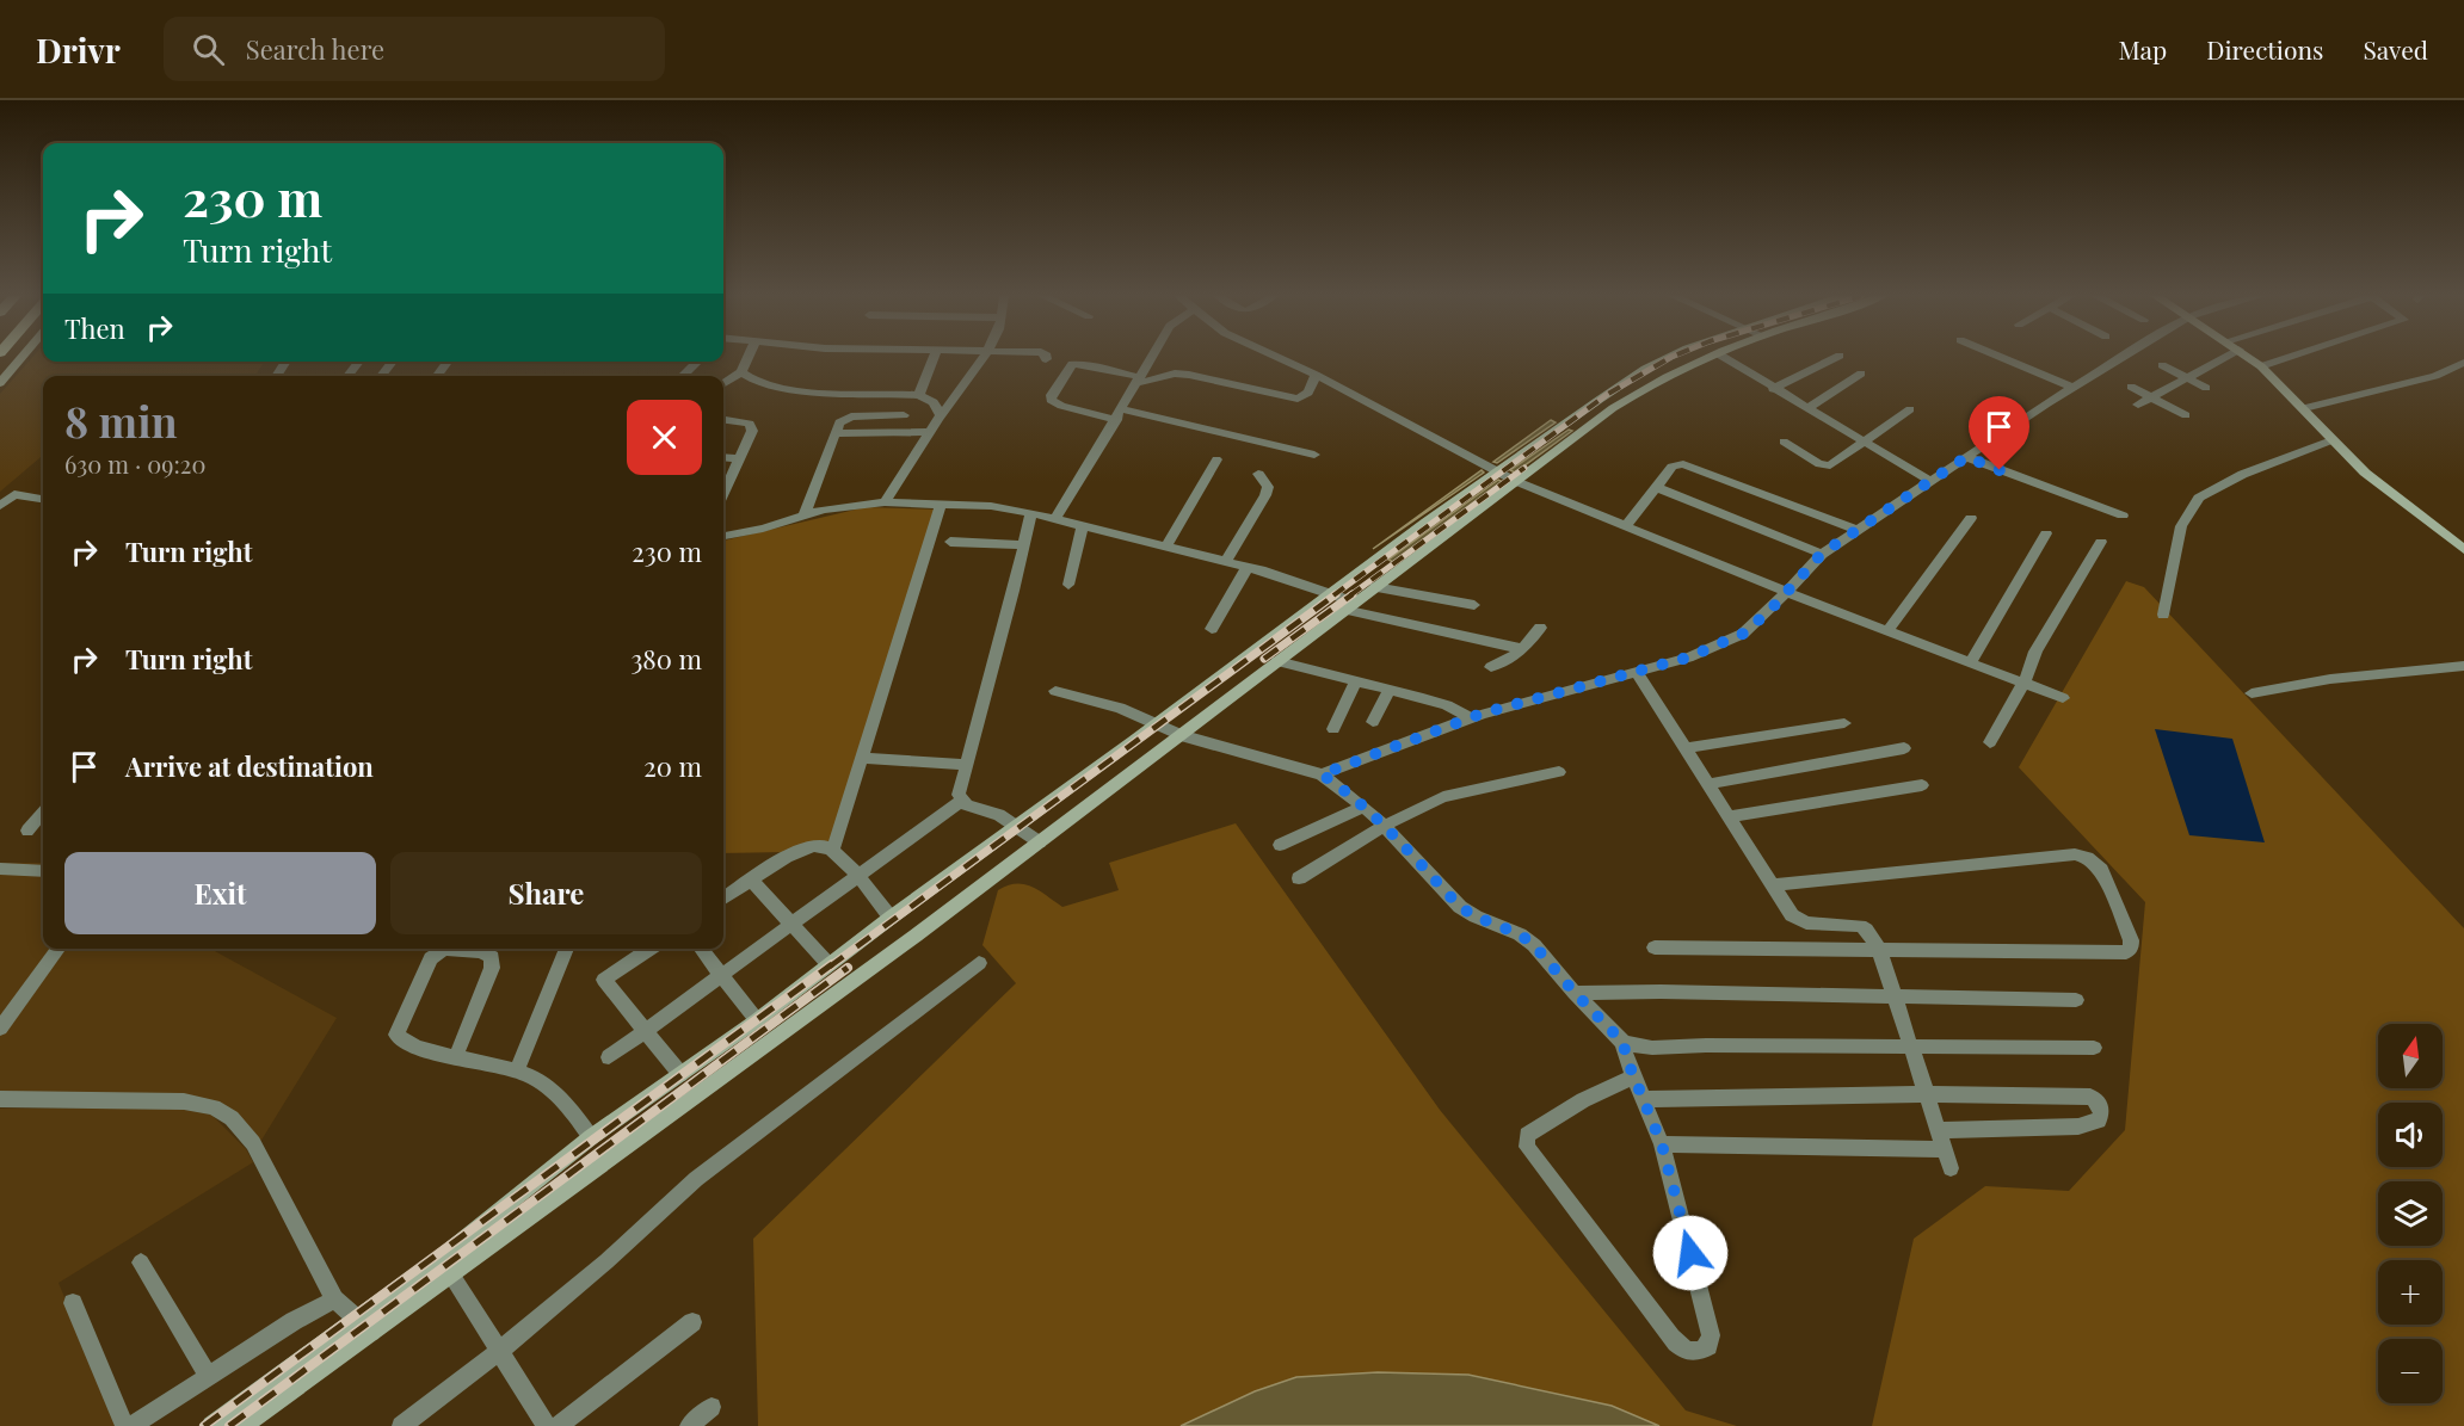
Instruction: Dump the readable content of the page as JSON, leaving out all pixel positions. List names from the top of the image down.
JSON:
{
  "north": "top",
  "page": {
    "header": "Drivr",
    "search": "Search here",
    "nav": ["Map", "Directions", "Saved"],
    "turn": ["230 m", "Turn right"],
    "then": "Then",
    "heading": ["8 min", "630 m · 09:20"],
    "list": [
      {
        "name": "Turn right",
        "value": "230 m"
      },
      {
        "name": "Turn right",
        "value": "380 m"
      },
      {
        "name": "Arrive at destination",
        "value": "20 m"
      }
    ],
    "buttons": ["Exit", "Share"],
    "map_buttons": ["+", "−"]
  }
}
